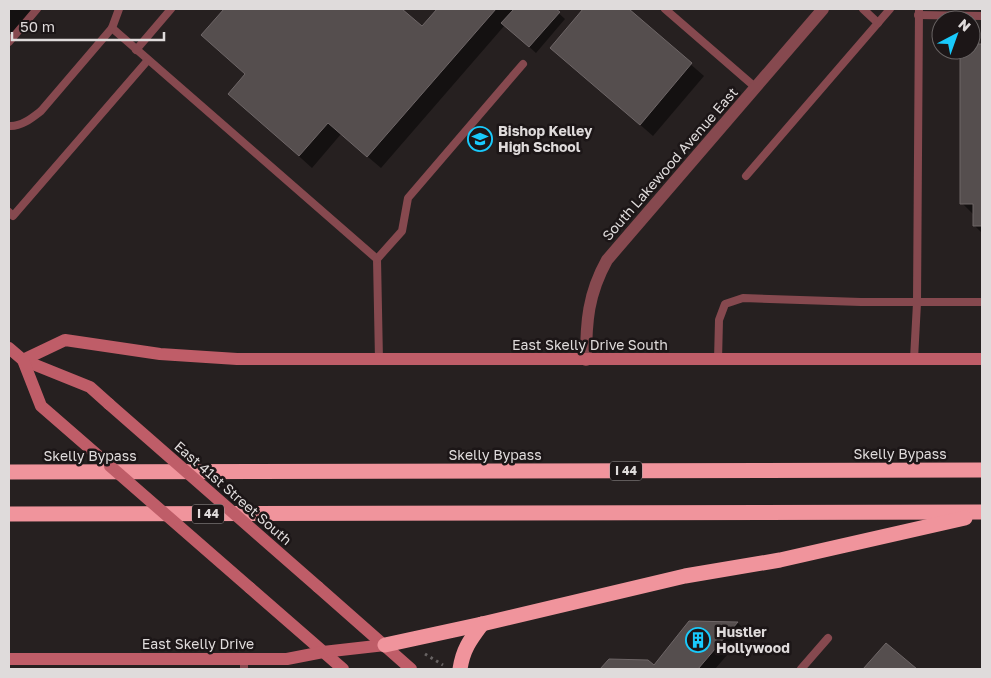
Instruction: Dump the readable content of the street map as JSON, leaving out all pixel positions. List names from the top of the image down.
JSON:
{
  "streets": {
    "highway": ["Skelly Bypass", "I 44"],
    "main road": ["East Skelly Drive South", "East 41st Street South", "East Skelly Drive"],
    "street": ["South Lakewood Avenue East"]
  },
  "crossings": [
    ["South Lakewood Avenue East", "East Skelly Drive South"],
    ["East Skelly Drive South", "East 41st Street South"],
    ["East 41st Street South", "East Skelly Drive"]
  ],
  "places": {
    "school or university": ["Bishop Kelley High School"],
    "building": ["Hustler Hollywood"]
  },
  "scale_bar": "50 m",
  "north": "top right"
}
